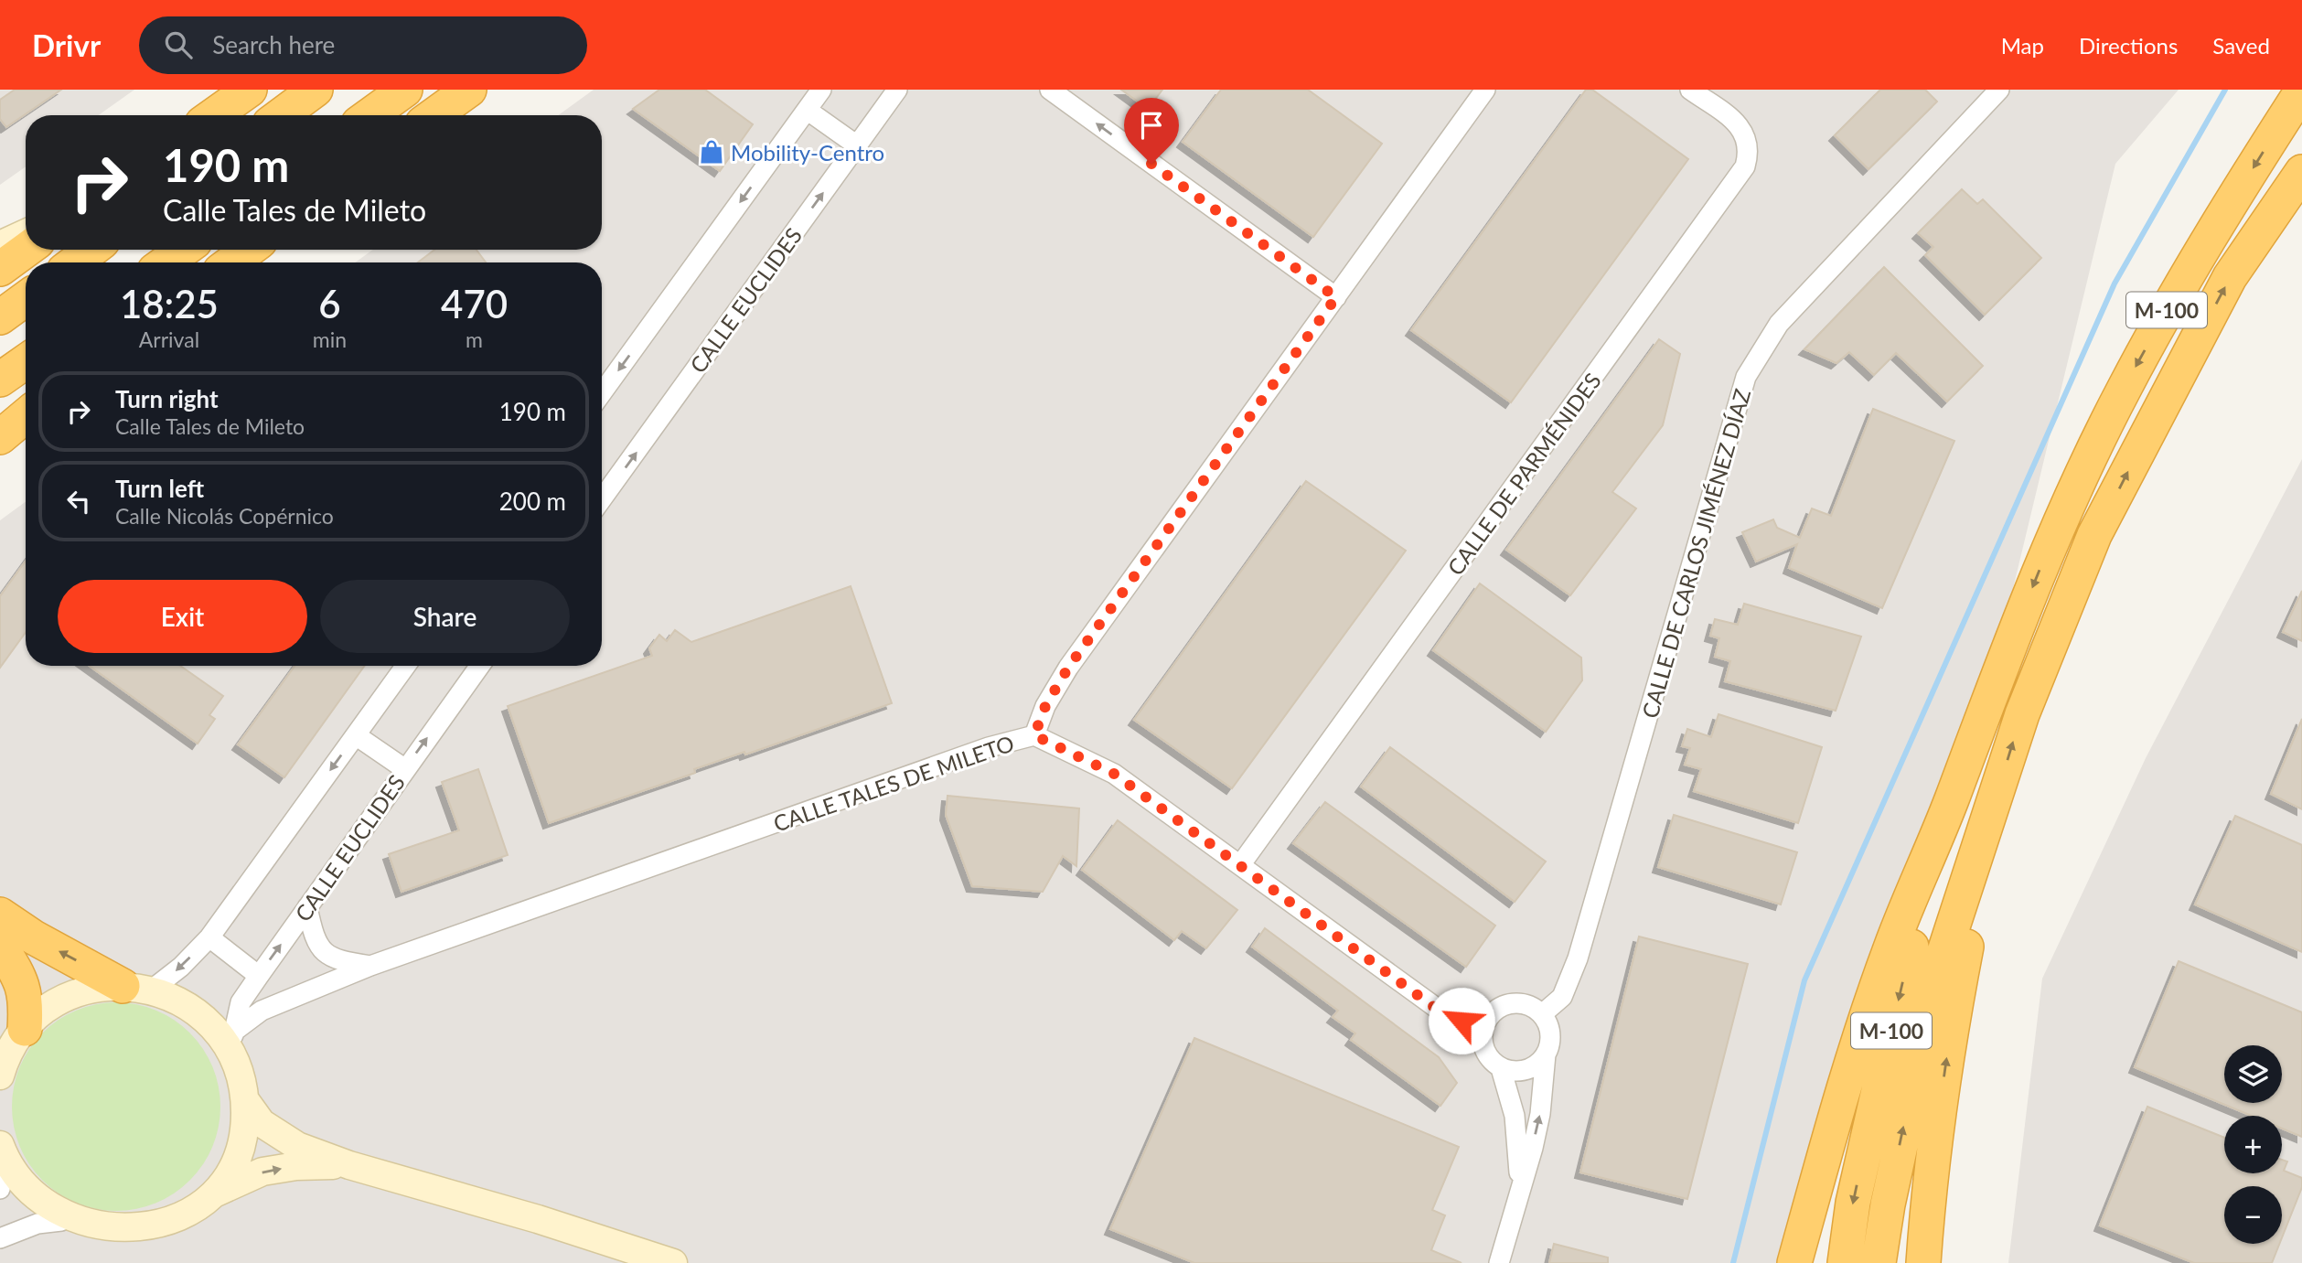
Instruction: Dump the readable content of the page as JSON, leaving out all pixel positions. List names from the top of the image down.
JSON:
{
  "streets": {
    "highway": ["M-100"],
    "street": [
      "CALLE EUCLIDES",
      "CALLE DE PARMÉNIDES",
      "CALLE DE CARLOS JIMÉNEZ DÍAZ",
      "CALLE TALES DE MILETO"
    ]
  },
  "crossings": [
    ["CALLE EUCLIDES", "CALLE TALES DE MILETO"]
  ],
  "places": {
    "shop": ["Mobility-Centro"]
  },
  "page": {
    "header": "Drivr",
    "search": "Search here",
    "nav": ["Map", "Directions", "Saved"],
    "turn": ["190 m", "Calle Tales de Mileto"],
    "eta": [
      "18:25",
      "Arrival",
      "6",
      "min",
      "470",
      "m"
    ],
    "list": [
      {
        "name": "Turn right",
        "note": "Calle Tales de Mileto",
        "value": "190 m"
      },
      {
        "name": "Turn left",
        "note": "Calle Nicolás Copérnico",
        "value": "200 m"
      }
    ],
    "buttons": ["Exit", "Share"],
    "map_buttons": ["+", "−"]
  }
}
